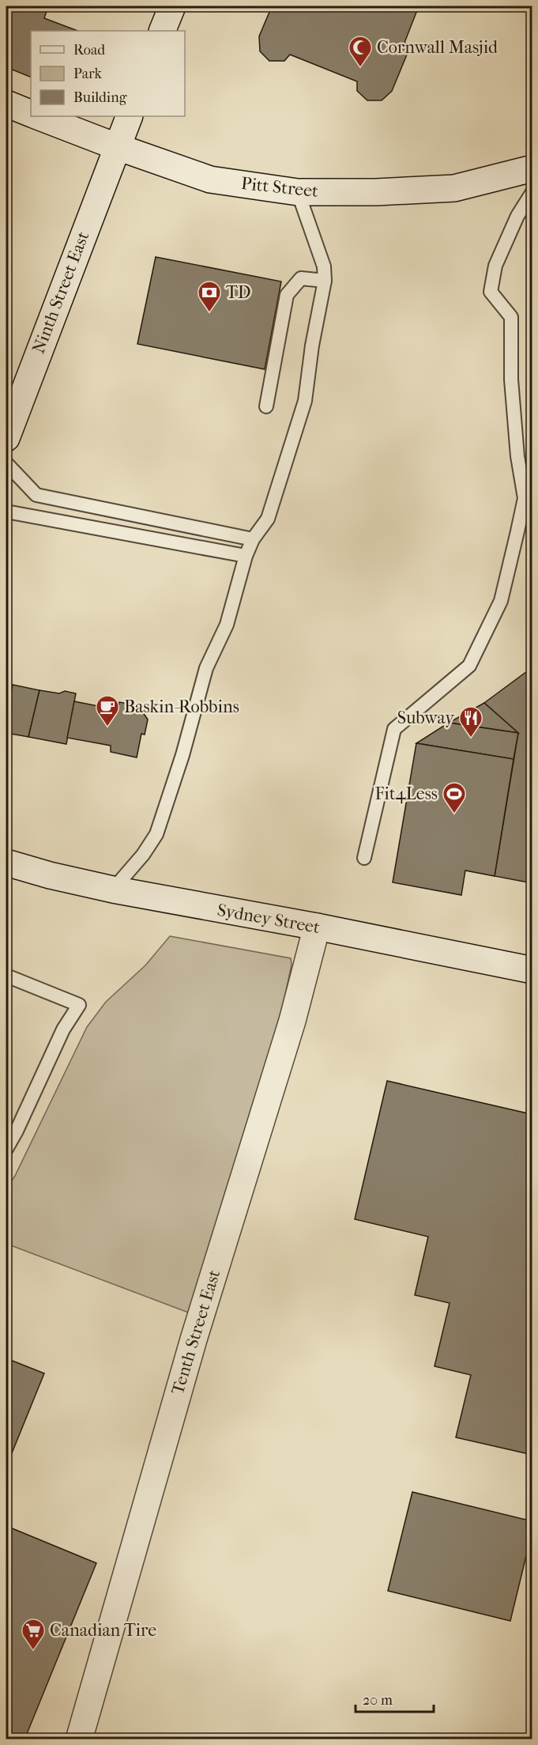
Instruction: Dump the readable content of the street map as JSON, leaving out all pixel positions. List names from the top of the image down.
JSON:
{
  "streets": {
    "street": [
      "Pitt Street",
      "Ninth Street East",
      "Sydney Street",
      "Tenth Street East"
    ]
  },
  "crossings": [
    ["Pitt Street", "Ninth Street East"],
    ["Sydney Street", "Tenth Street East"]
  ],
  "places": {
    "mosque": ["Cornwall Masjid"],
    "bank": ["TD"],
    "cafe": ["Baskin-Robbins"],
    "restaurant": ["Subway"],
    "sports": ["Fit4Less"],
    "supermarket": ["Canadian Tire"]
  },
  "legend": ["Road", "Park", "Building"],
  "scale_bar": "20 m"
}
